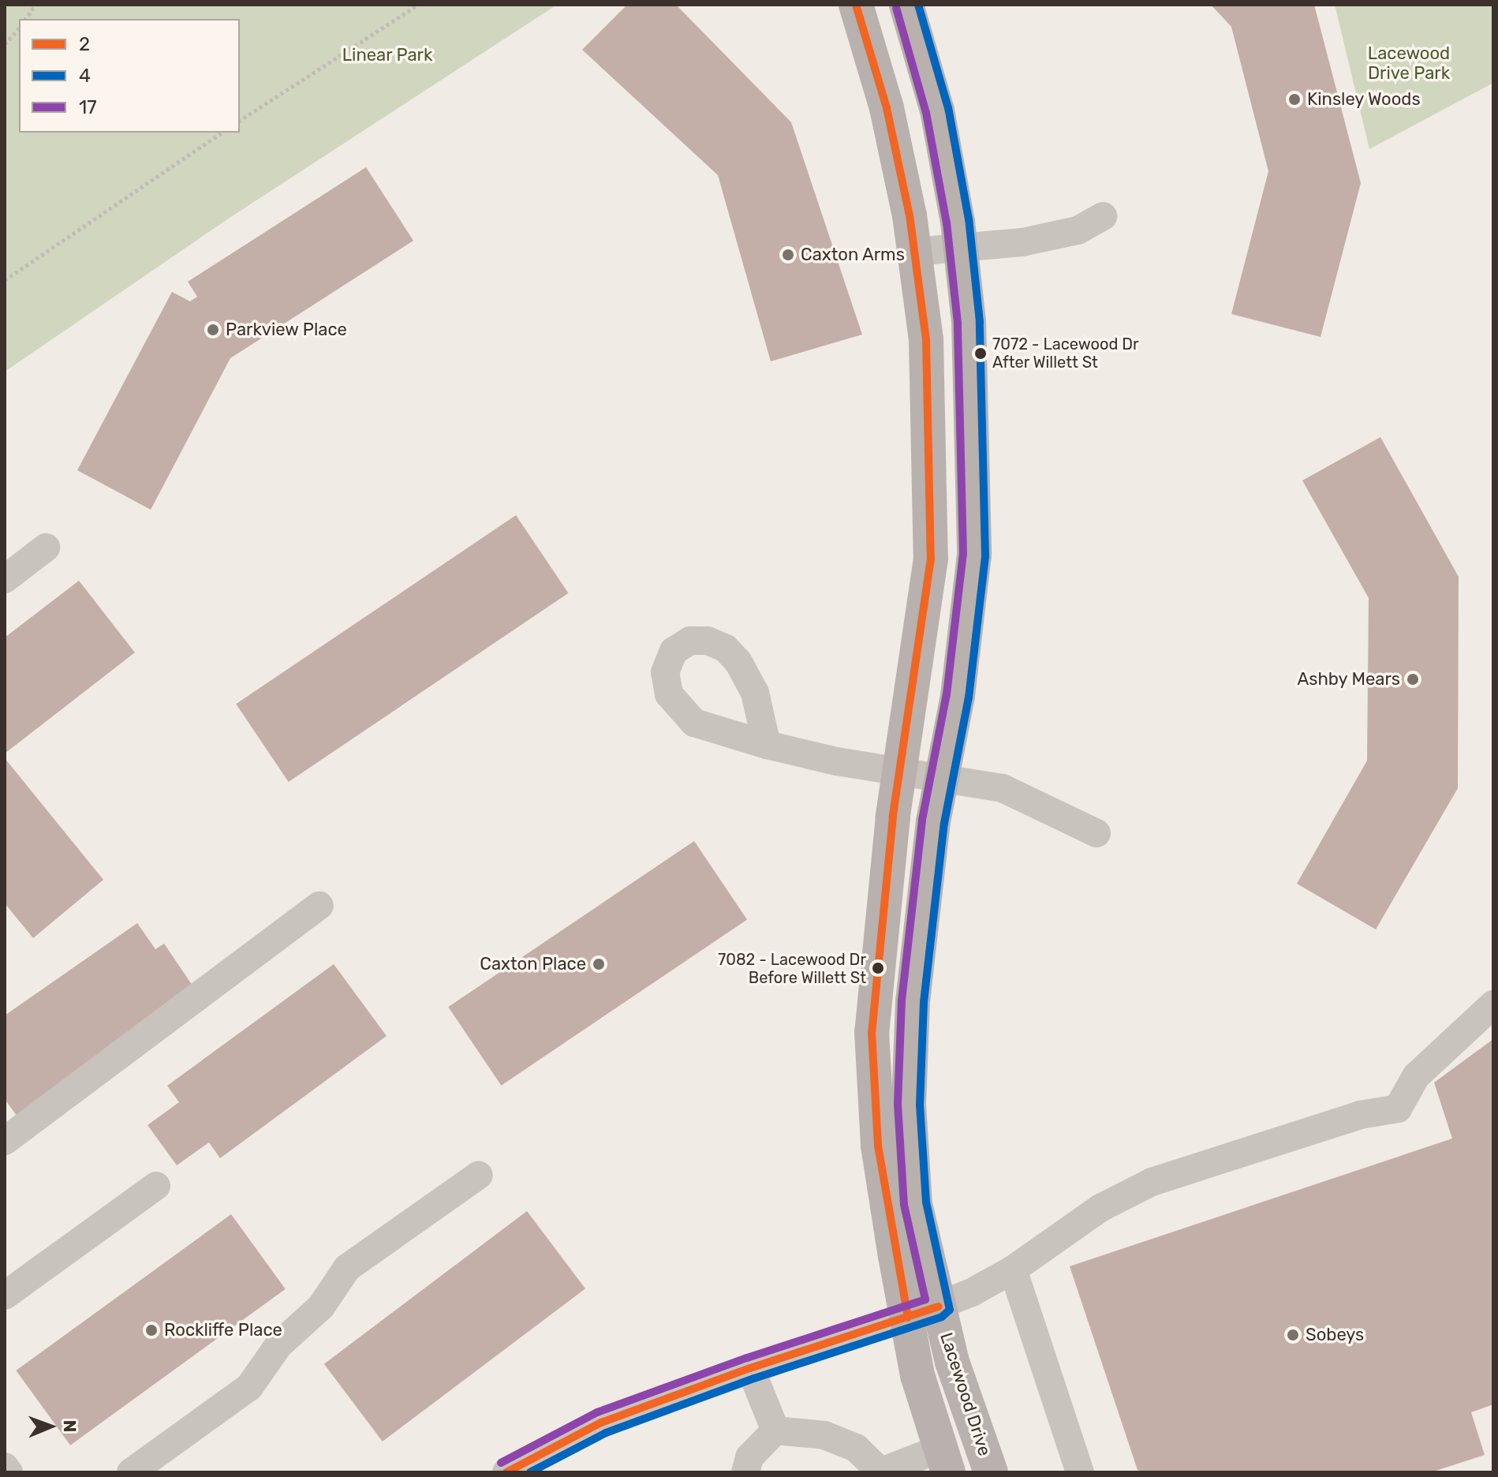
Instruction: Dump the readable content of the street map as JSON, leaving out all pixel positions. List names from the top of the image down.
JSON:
{
  "streets": {
    "main road": ["Lacewood Drive"]
  },
  "parks": ["Lacewood Drive Park", "Linear Park"],
  "places": [
    "Kinsley Woods",
    "Caxton Arms",
    "Parkview Place",
    "7072 - Lacewood Dr After Willett St",
    "Ashby Mears",
    "Caxton Place",
    "7082 - Lacewood Dr Before Willett St",
    "Rockliffe Place",
    "Sobeys"
  ],
  "lines": ["transit line 2", "transit line 4", "transit line 17"],
  "legend": ["2", "4", "17"],
  "north": "right"
}
